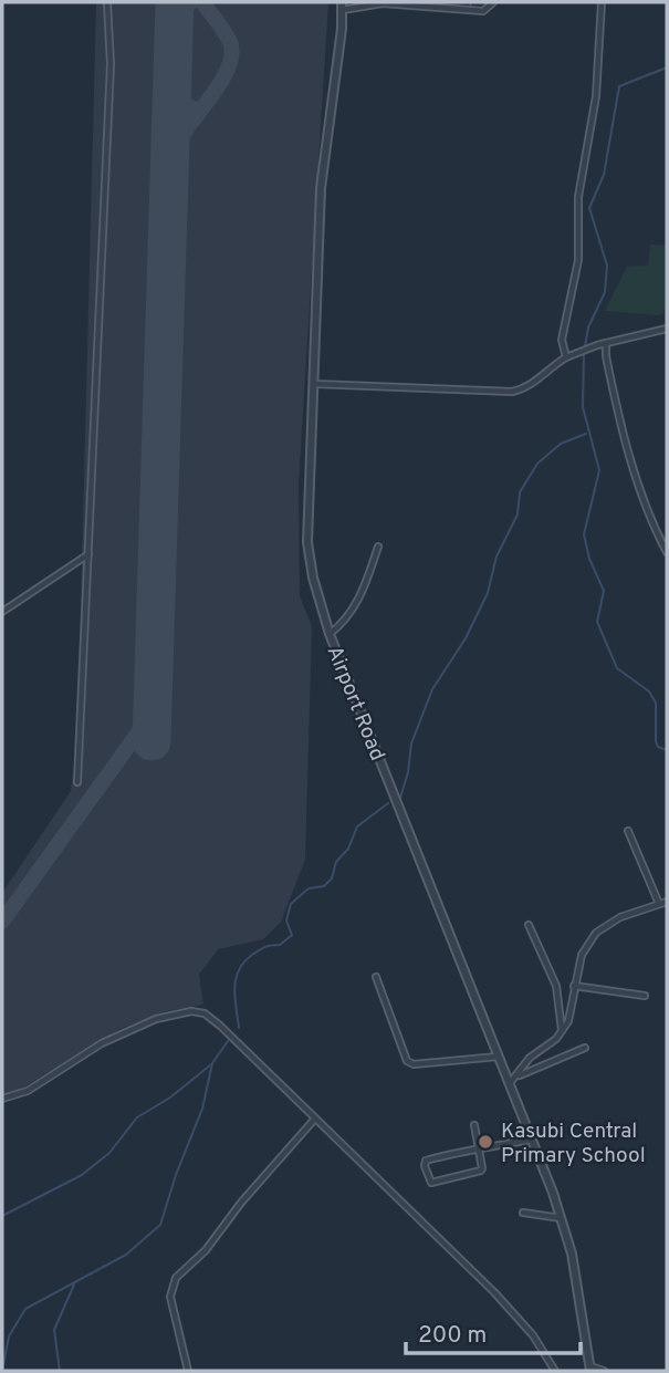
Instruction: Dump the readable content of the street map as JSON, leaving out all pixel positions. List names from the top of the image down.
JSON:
{
  "streets": {
    "street": ["Airport Road"]
  },
  "places": ["Kasubi Central Primary School"],
  "scale_bar": "200 m"
}
